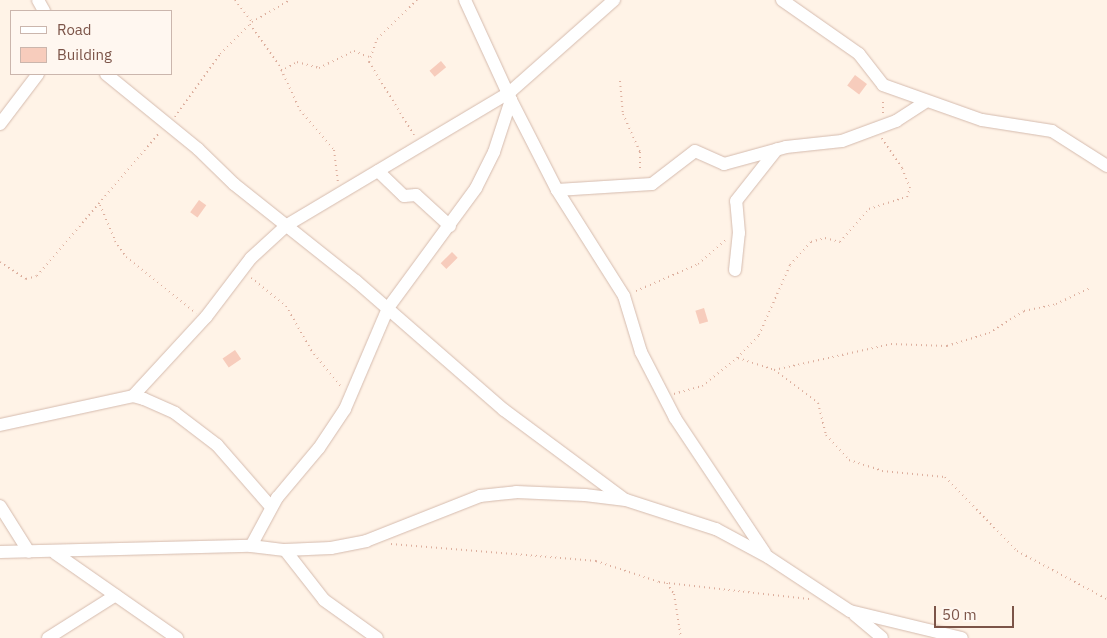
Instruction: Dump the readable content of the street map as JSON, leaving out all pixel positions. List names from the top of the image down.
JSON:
{
  "legend": ["Road", "Building"],
  "scale_bar": "50 m"
}
